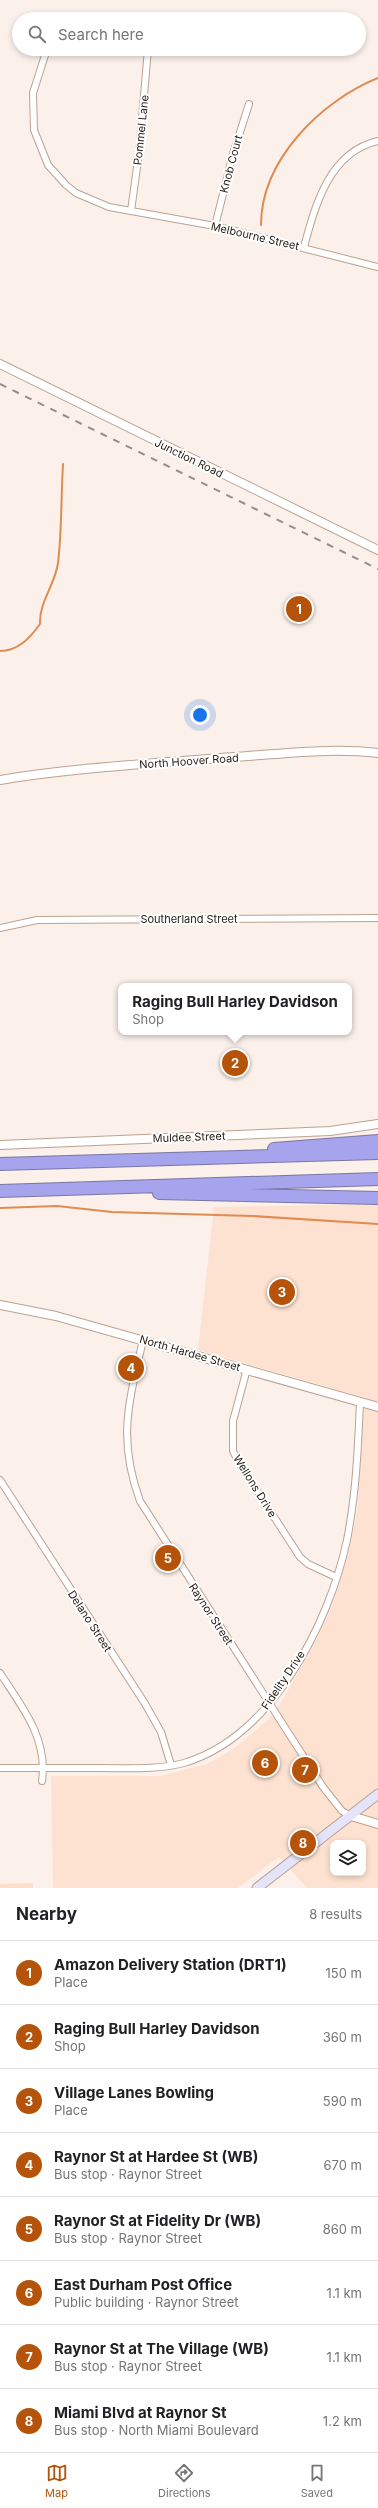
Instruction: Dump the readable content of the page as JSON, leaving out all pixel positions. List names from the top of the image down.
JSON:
{
  "streets": {
    "street": [
      "Pommel Lane",
      "Knob Court",
      "Melbourne Street",
      "Junction Road",
      "North Hoover Road",
      "Southerland Street",
      "Muldee Street",
      "North Hardee Street",
      "Wellons Drive",
      "Raynor Street",
      "Delano Street",
      "Fidelity Drive"
    ]
  },
  "crossings": [
    ["Pommel Lane", "Melbourne Street"],
    ["Knob Court", "Melbourne Street"],
    ["North Hardee Street", "Wellons Drive"],
    ["North Hardee Street", "Raynor Street"],
    ["North Hardee Street", "Fidelity Drive"],
    ["Wellons Drive", "Fidelity Drive"],
    ["Raynor Street", "Fidelity Drive"],
    ["Delano Street", "Fidelity Drive"]
  ],
  "page": {
    "search": "Search here",
    "pins": [
      "1",
      "2",
      "3",
      "4",
      "5",
      "6",
      "7",
      "8"
    ],
    "popup": ["Raging Bull Harley Davidson", "Shop"],
    "heading": ["Nearby", "8 results"],
    "list": [
      {
        "mark": "1",
        "name": "Amazon Delivery Station (DRT1)",
        "note": "Place",
        "value": "150 m"
      },
      {
        "mark": "2",
        "name": "Raging Bull Harley Davidson",
        "note": "Shop",
        "value": "360 m"
      },
      {
        "mark": "3",
        "name": "Village Lanes Bowling",
        "note": "Place",
        "value": "590 m"
      },
      {
        "mark": "4",
        "name": "Raynor St at Hardee St (WB)",
        "note": "Bus stop · Raynor Street",
        "value": "670 m"
      },
      {
        "mark": "5",
        "name": "Raynor St at Fidelity Dr (WB)",
        "note": "Bus stop · Raynor Street",
        "value": "860 m"
      },
      {
        "mark": "6",
        "name": "East Durham Post Office",
        "note": "Public building · Raynor Street",
        "value": "1.1 km"
      },
      {
        "mark": "7",
        "name": "Raynor St at The Village (WB)",
        "note": "Bus stop · Raynor Street",
        "value": "1.1 km"
      },
      {
        "mark": "8",
        "name": "Miami Blvd at Raynor St",
        "note": "Bus stop · North Miami Boulevard",
        "value": "1.2 km"
      }
    ],
    "nav": ["Map", "Directions", "Saved"]
  }
}
